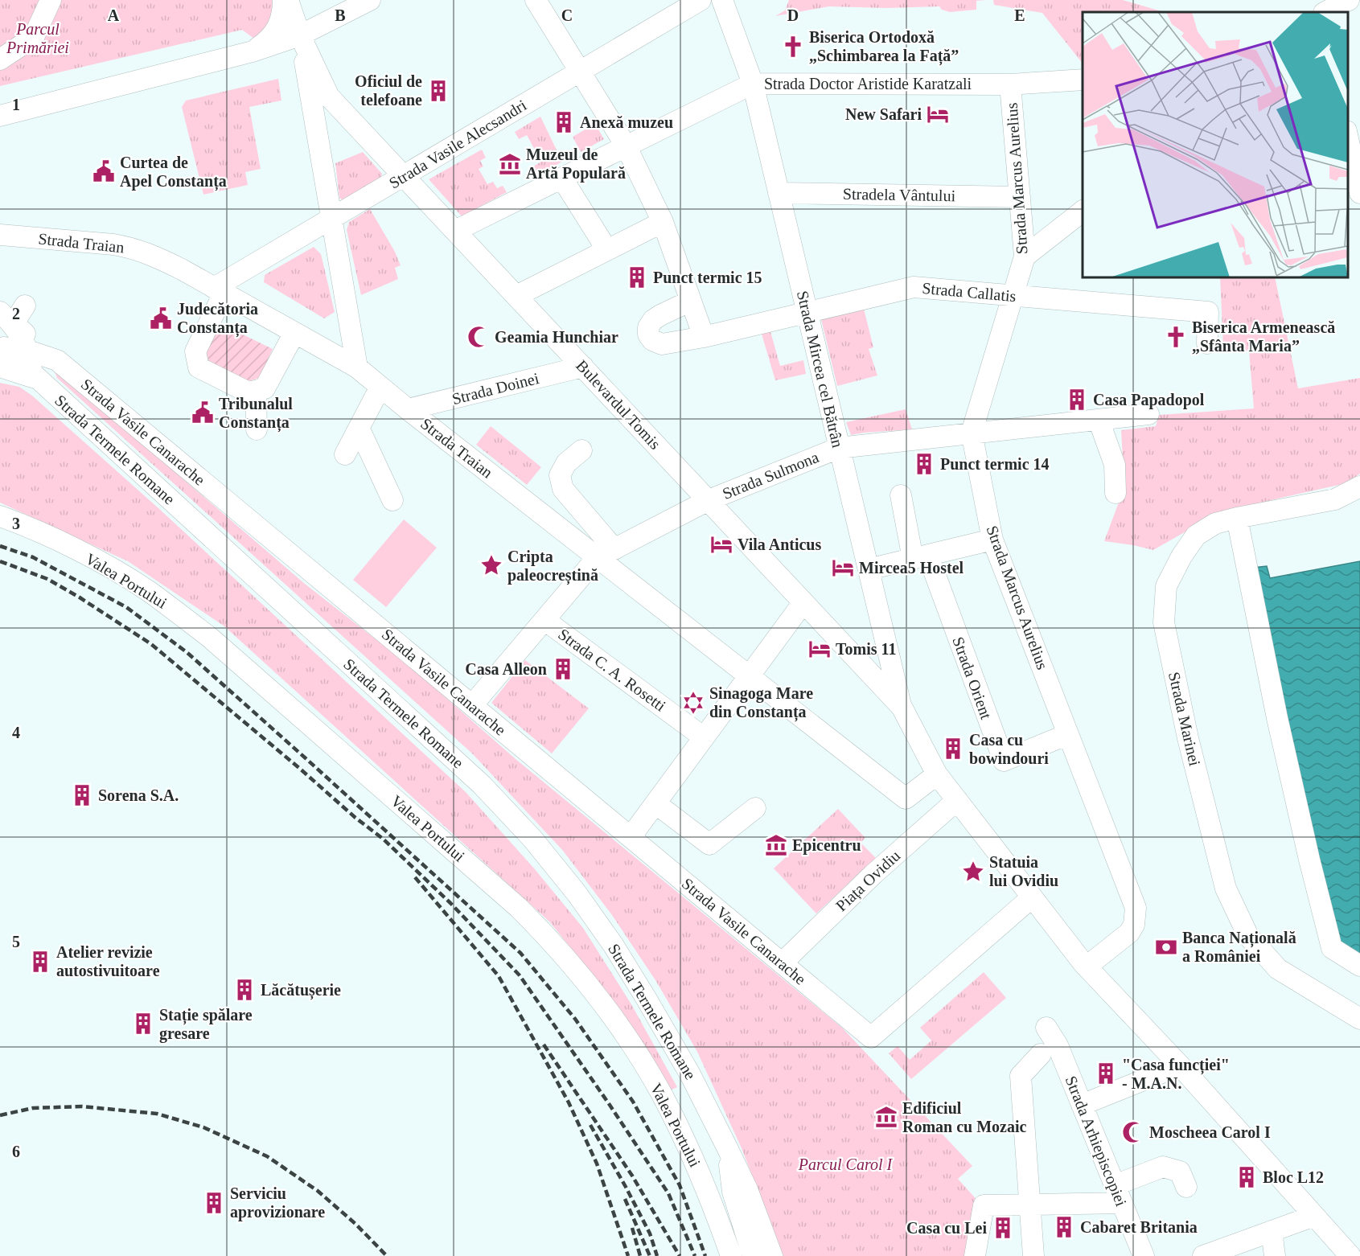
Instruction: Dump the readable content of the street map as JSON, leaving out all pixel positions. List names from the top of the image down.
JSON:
{
  "streets": {
    "street": [
      "Strada Doctor Aristide Karatzali",
      "Strada Vasile Alecsandri",
      "Strada Marcus Aurelius",
      "Stradela Vântului",
      "Strada Traian",
      "Strada Callatis",
      "Strada Mircea cel Bătrân",
      "Strada Doinei",
      "Bulevardul Tomis",
      "Strada Vasile Canarache",
      "Strada Termele Romane",
      "Strada Sulmona",
      "Valea Portului",
      "Strada C. A. Rosetti",
      "Strada Orient",
      "Strada Marinei",
      "Piața Ovidiu",
      "Strada Arhiepiscopiei"
    ]
  },
  "crossings": [
    ["Strada Doctor Aristide Karatzali", "Strada Marcus Aurelius"],
    ["Strada Doctor Aristide Karatzali", "Strada Mircea cel Bătrân"],
    ["Strada Doctor Aristide Karatzali", "Bulevardul Tomis"],
    ["Strada Vasile Alecsandri", "Strada Traian"],
    ["Strada Vasile Alecsandri", "Bulevardul Tomis"],
    ["Strada Marcus Aurelius", "Stradela Vântului"],
    ["Strada Marcus Aurelius", "Strada Callatis"],
    ["Strada Marcus Aurelius", "Strada Mircea cel Bătrân"],
    ["Strada Marcus Aurelius", "Strada Sulmona"],
    ["Strada Marcus Aurelius", "Strada Orient"],
    ["Stradela Vântului", "Strada Mircea cel Bătrân"],
    ["Strada Traian", "Strada Mircea cel Bătrân"],
    ["Strada Traian", "Strada Doinei"],
    ["Strada Traian", "Strada Sulmona"],
    ["Strada Callatis", "Strada Mircea cel Bătrân"],
    ["Strada Mircea cel Bătrân", "Bulevardul Tomis"],
    ["Strada Mircea cel Bătrân", "Strada Vasile Canarache"],
    ["Strada Mircea cel Bătrân", "Strada Sulmona"],
    ["Strada Mircea cel Bătrân", "Piața Ovidiu"],
    ["Strada Doinei", "Bulevardul Tomis"],
    ["Bulevardul Tomis", "Strada Sulmona"],
    ["Strada Vasile Canarache", "Strada Termele Romane"],
    ["Strada Vasile Canarache", "Strada Sulmona"],
    ["Strada Vasile Canarache", "Piața Ovidiu"],
    ["Strada Sulmona", "Strada C. A. Rosetti"]
  ],
  "parks": ["Parcul Primăriei", "Parcul Carol I"],
  "places": {
    "church": ["Biserica Ortodoxă „Schimbarea la Față”", "Biserica Armenească „Sfânta Maria”"],
    "building": [
      "Oficiul de telefoane",
      "Anexă muzeu",
      "Punct termic 15",
      "Casa Papadopol",
      "Punct termic 14",
      "Casa Alleon",
      "Casa cu bowindouri",
      "Sorena S.A.",
      "Atelier revizie autostivuitoare",
      "Lăcătușerie",
      "Stație spălare gresare",
      "\"Casa funcției\" - M.A.N.",
      "Bloc L12",
      "Serviciu aprovizionare",
      "Cabaret Britania",
      "Casa cu Lei"
    ],
    "hotel": [
      "New Safari",
      "Vila Anticus",
      "Mircea5 Hostel",
      "Tomis 11"
    ],
    "museum": ["Muzeul de Artă Populară", "Epicentru", "Edificiul Roman cu Mozaic"],
    "public building": ["Curtea de Apel Constanța", "Judecătoria Constanța", "Tribunalul Constanța"],
    "mosque": ["Geamia Hunchiar", "Moscheea Carol I"],
    "place": ["Cripta paleocreștină", "Statuia lui Ovidiu"],
    "synagogue": ["Sinagoga Mare din Constanța"],
    "bank": ["Banca Națională a României"]
  },
  "grid": {
    "columns": [
      "A",
      "B",
      "C",
      "D",
      "E"
    ],
    "rows": [
      "1",
      "2",
      "3",
      "4",
      "5",
      "6"
    ]
  }
}
